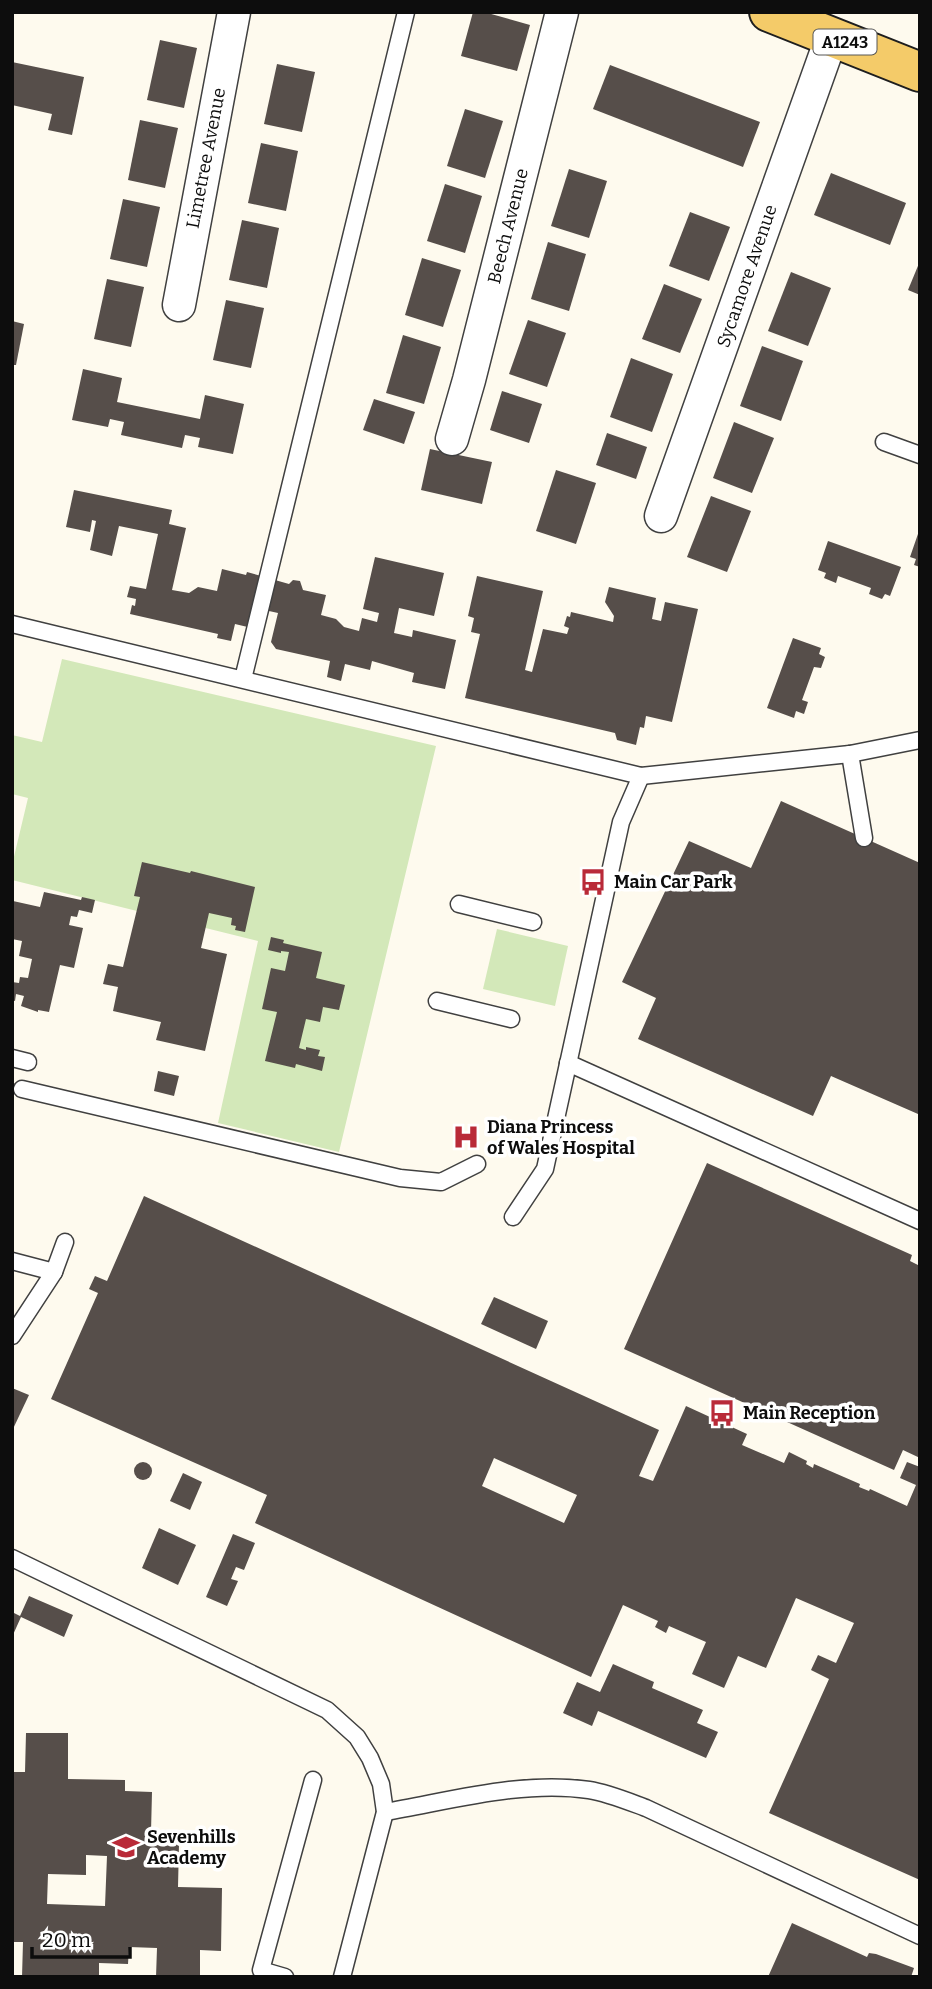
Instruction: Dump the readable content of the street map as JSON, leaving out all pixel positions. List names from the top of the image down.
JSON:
{
  "streets": {
    "main road": ["A1243"],
    "street": ["Limetree Avenue", "Beech Avenue", "Sycamore Avenue"]
  },
  "crossings": [
    ["A1243", "Sycamore Avenue"]
  ],
  "places": {
    "bus stop": ["Main Car Park", "Main Reception"],
    "hospital": ["Diana Princess of Wales Hospital"],
    "school or university": ["Sevenhills Academy"]
  },
  "scale_bar": "20 m"
}
